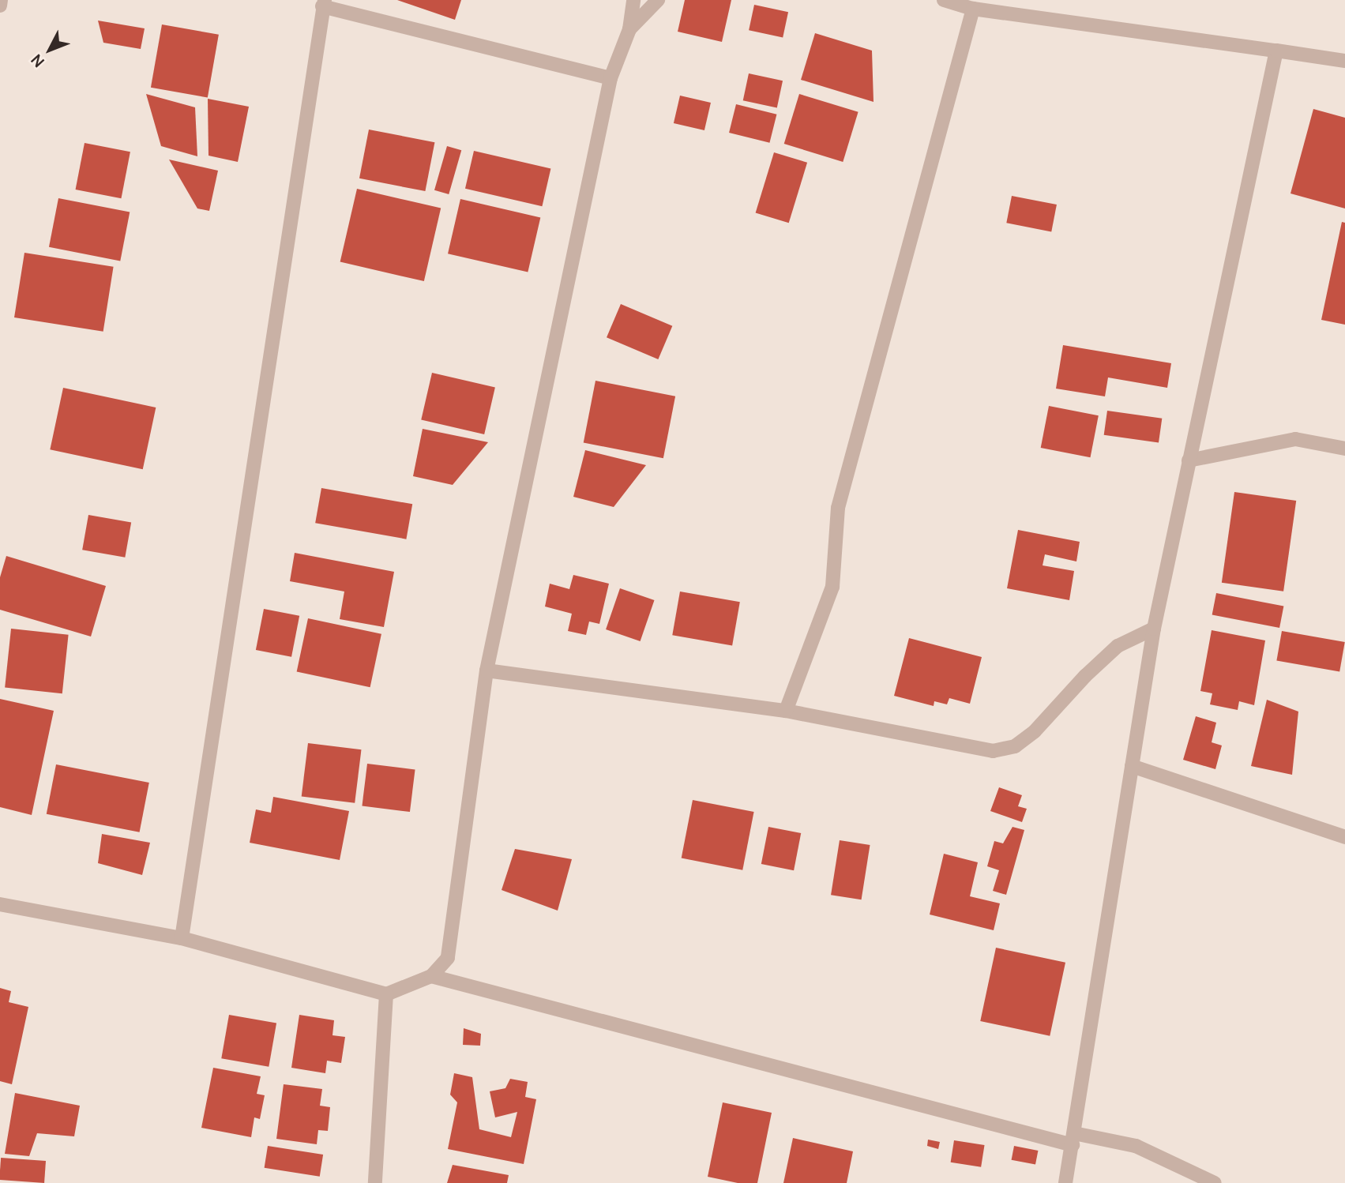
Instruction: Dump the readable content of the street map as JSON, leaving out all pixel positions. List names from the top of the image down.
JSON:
{
  "north": "bottom left"
}
